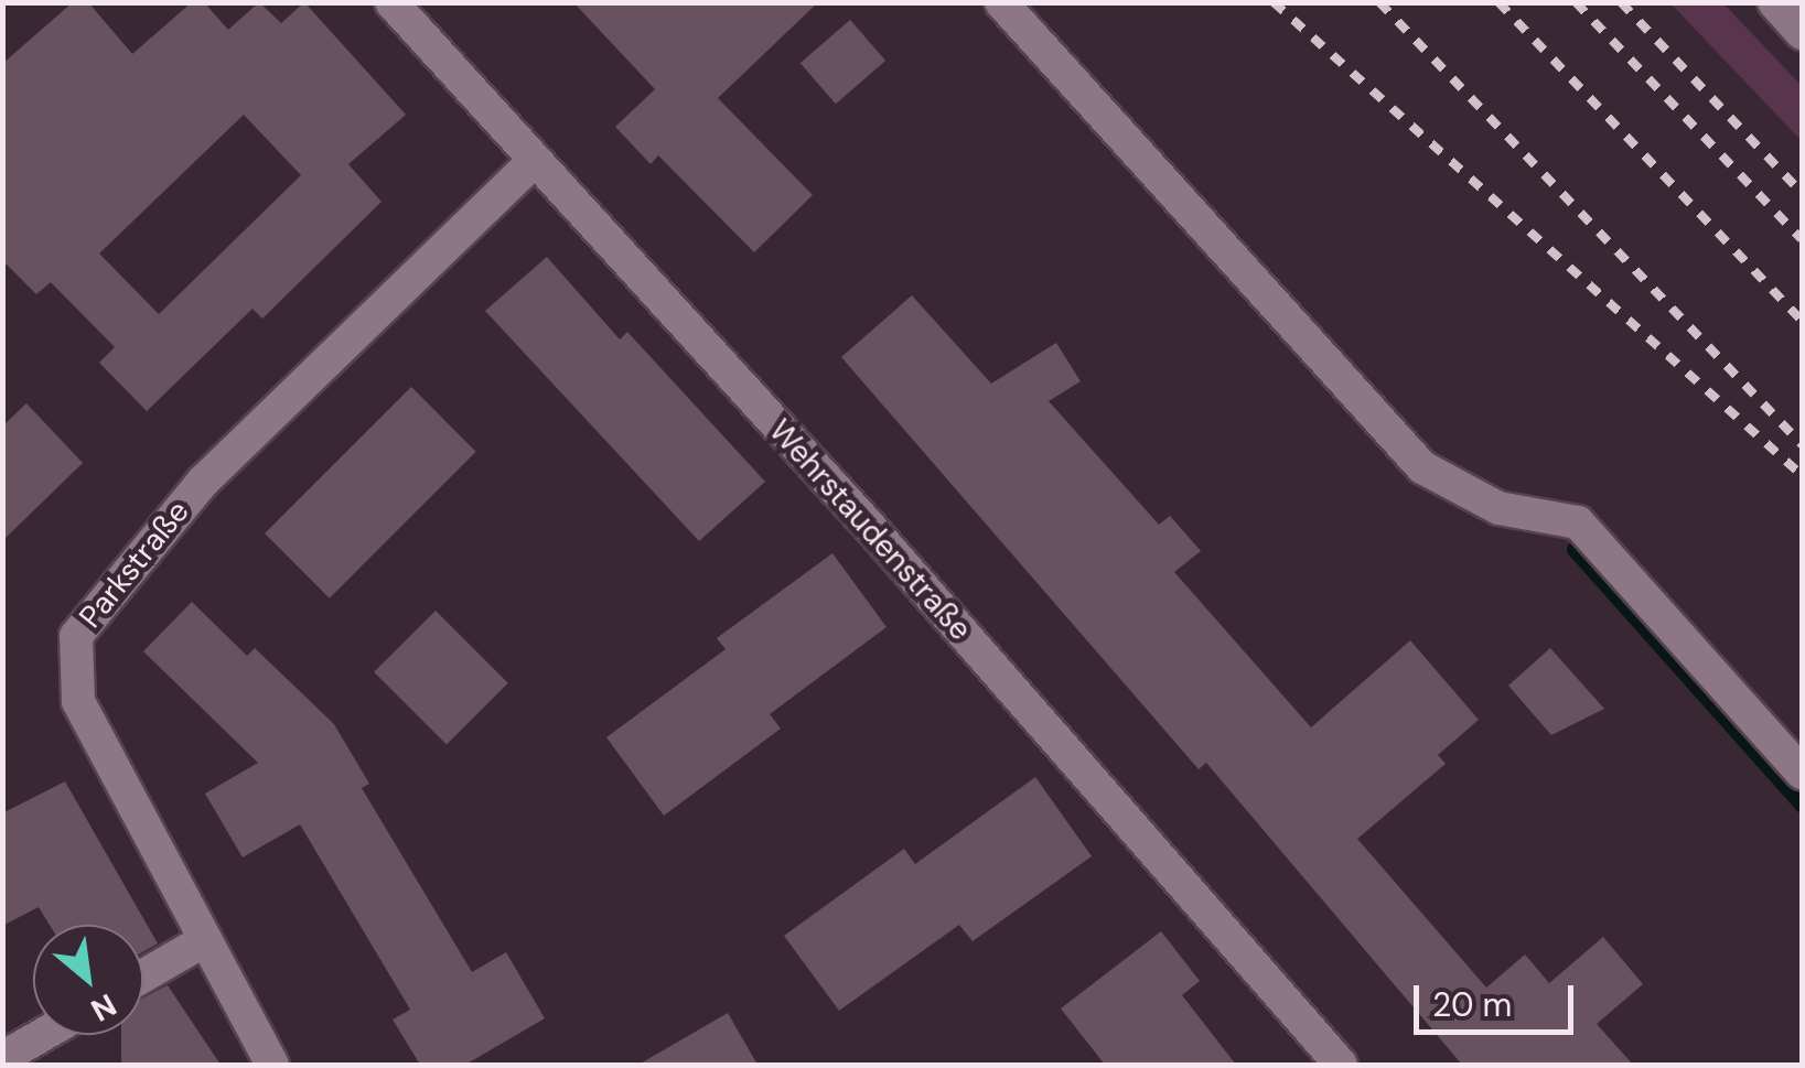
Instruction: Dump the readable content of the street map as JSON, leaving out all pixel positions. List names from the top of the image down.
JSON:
{
  "streets": {
    "street": ["Wehrstaudenstraße", "Parkstraße"]
  },
  "crossings": [
    ["Wehrstaudenstraße", "Parkstraße"]
  ],
  "scale_bar": "20 m",
  "north": "bottom right"
}
